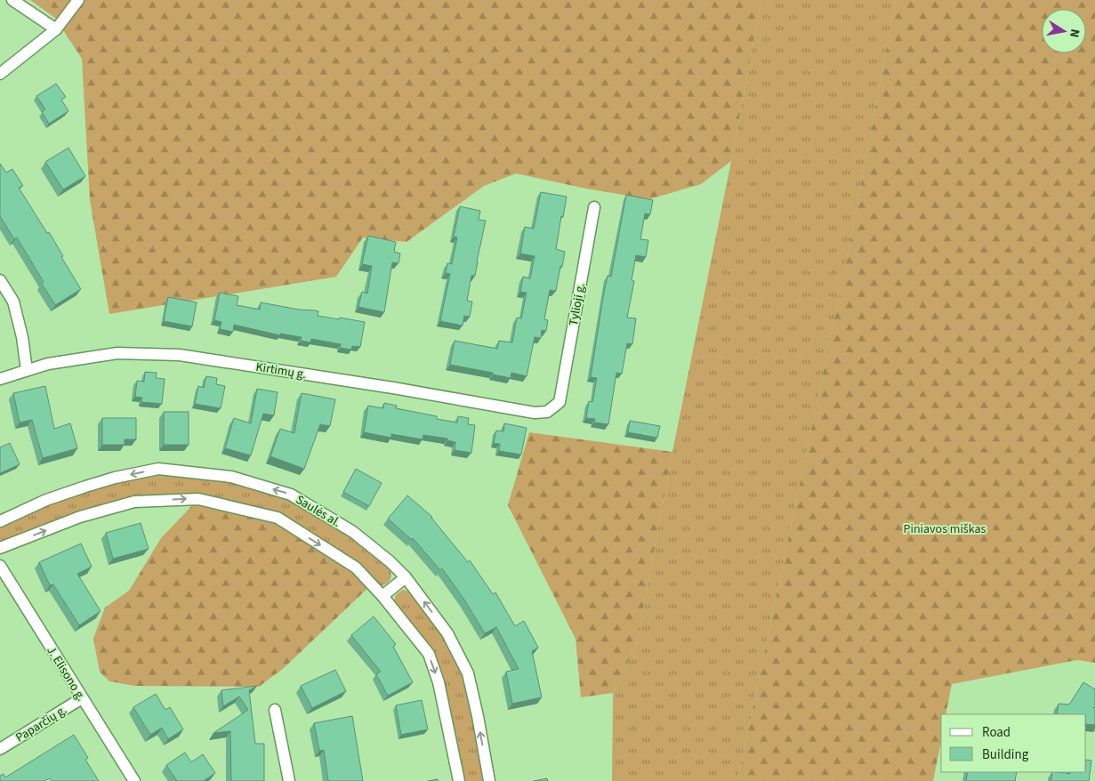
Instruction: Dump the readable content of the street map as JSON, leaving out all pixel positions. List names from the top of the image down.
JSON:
{
  "streets": {
    "street": [
      "Tylioji g.",
      "Kirtimų g.",
      "Saulės al.",
      "J. Elisono g.",
      "Paparčių g."
    ]
  },
  "crossings": [
    ["Tylioji g.", "Kirtimų g."],
    ["J. Elisono g.", "Paparčių g."]
  ],
  "one_way": ["Saulės al."],
  "parks": ["Piniavos miškas"],
  "legend": ["Road", "Building"],
  "north": "right"
}
